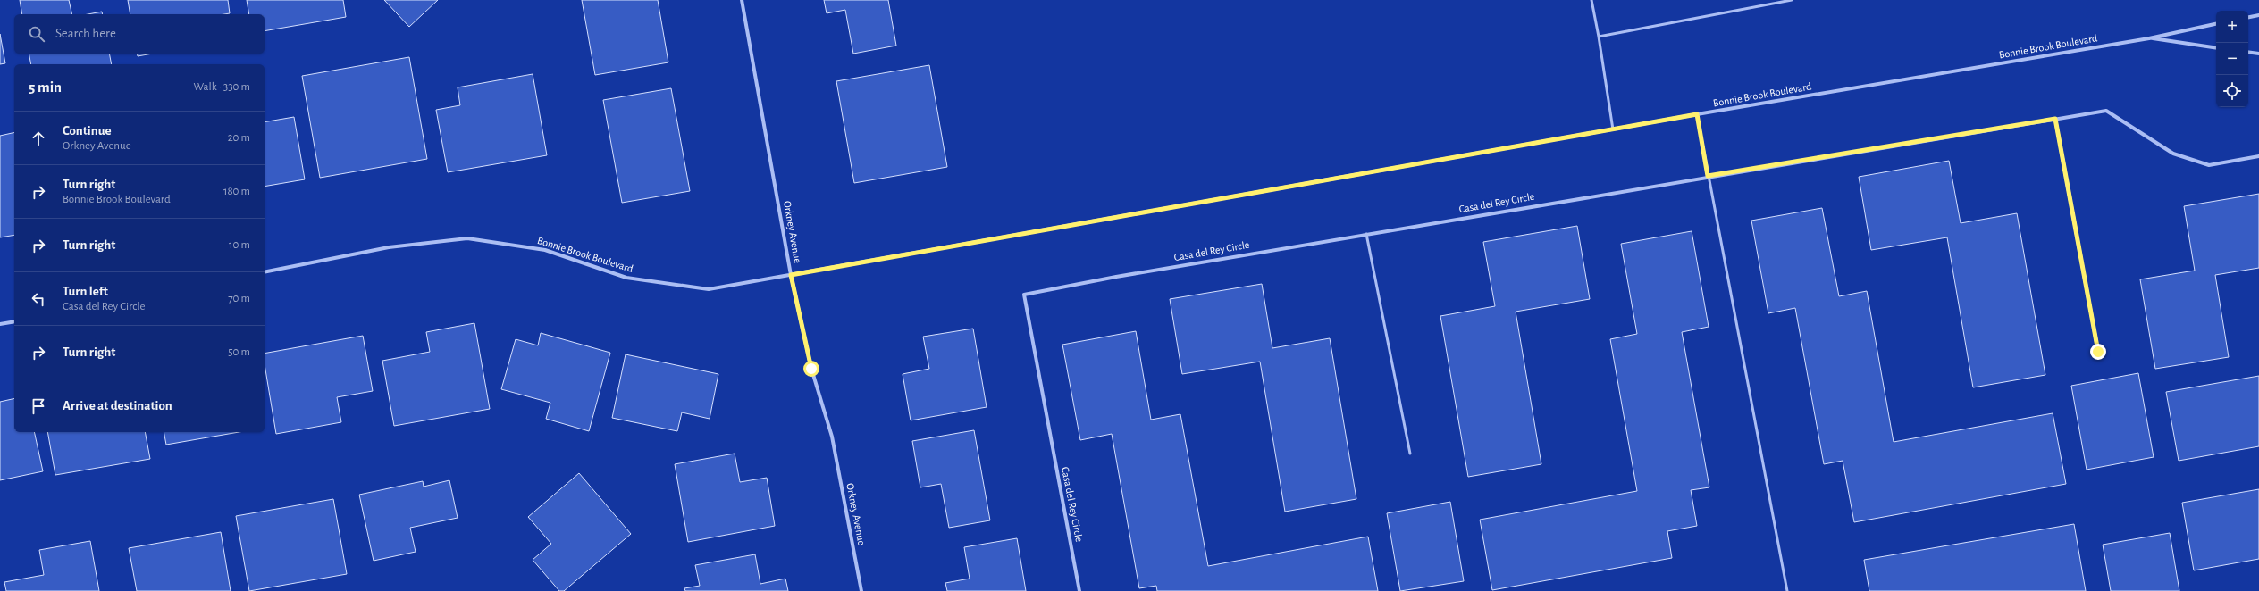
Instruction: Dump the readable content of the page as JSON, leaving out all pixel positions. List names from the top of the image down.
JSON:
{
  "streets": {
    "street": ["Bonnie Brook Boulevard", "Casa del Rey Circle", "Orkney Avenue"]
  },
  "crossings": [
    ["Bonnie Brook Boulevard", "Orkney Avenue"]
  ],
  "page": {
    "map_buttons": ["+", "−"],
    "search": "Search here",
    "heading": ["5 min", "Walk · 330 m"],
    "list": [
      ["Continue", "Orkney Avenue", "20 m"],
      ["Turn right", "Bonnie Brook Boulevard", "180 m"],
      ["Turn right", "10 m"],
      ["Turn left", "Casa del Rey Circle", "70 m"],
      ["Turn right", "50 m"],
      "Arrive at destination"
    ]
  }
}
